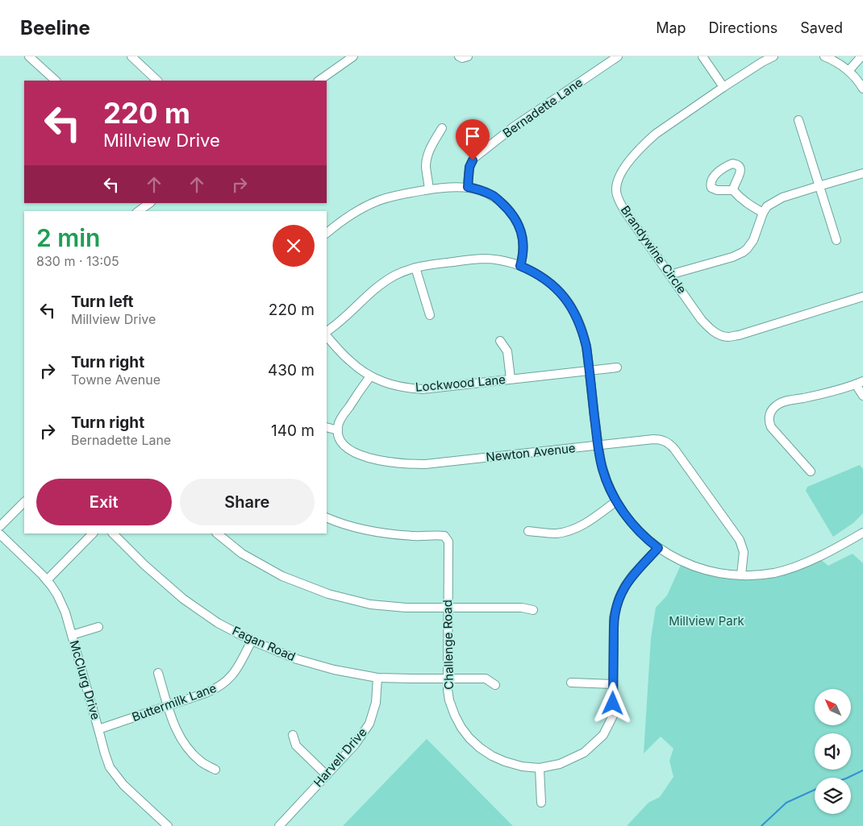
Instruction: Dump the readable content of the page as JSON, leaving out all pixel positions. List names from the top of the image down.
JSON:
{
  "streets": {
    "street": [
      "Bernadette Lane",
      "Brandywine Circle",
      "Lockwood Lane",
      "Newton Avenue",
      "Fagan Road",
      "Challenge Road",
      "McClurg Drive",
      "Buttermilk Lane",
      "Harvell Drive"
    ]
  },
  "crossings": [
    ["Fagan Road", "Challenge Road"],
    ["Fagan Road", "Buttermilk Lane"],
    ["Fagan Road", "Harvell Drive"],
    ["McClurg Drive", "Buttermilk Lane"]
  ],
  "parks": ["Millview Park"],
  "north": "top left",
  "page": {
    "header": "Beeline",
    "nav": ["Map", "Directions", "Saved"],
    "turn": ["220 m", "Millview Drive"],
    "heading": ["2 min", "830 m · 13:05"],
    "list": [
      {
        "name": "Turn left",
        "note": "Millview Drive",
        "value": "220 m"
      },
      {
        "name": "Turn right",
        "note": "Towne Avenue",
        "value": "430 m"
      },
      {
        "name": "Turn right",
        "note": "Bernadette Lane",
        "value": "140 m"
      }
    ],
    "buttons": ["Exit", "Share"]
  }
}
